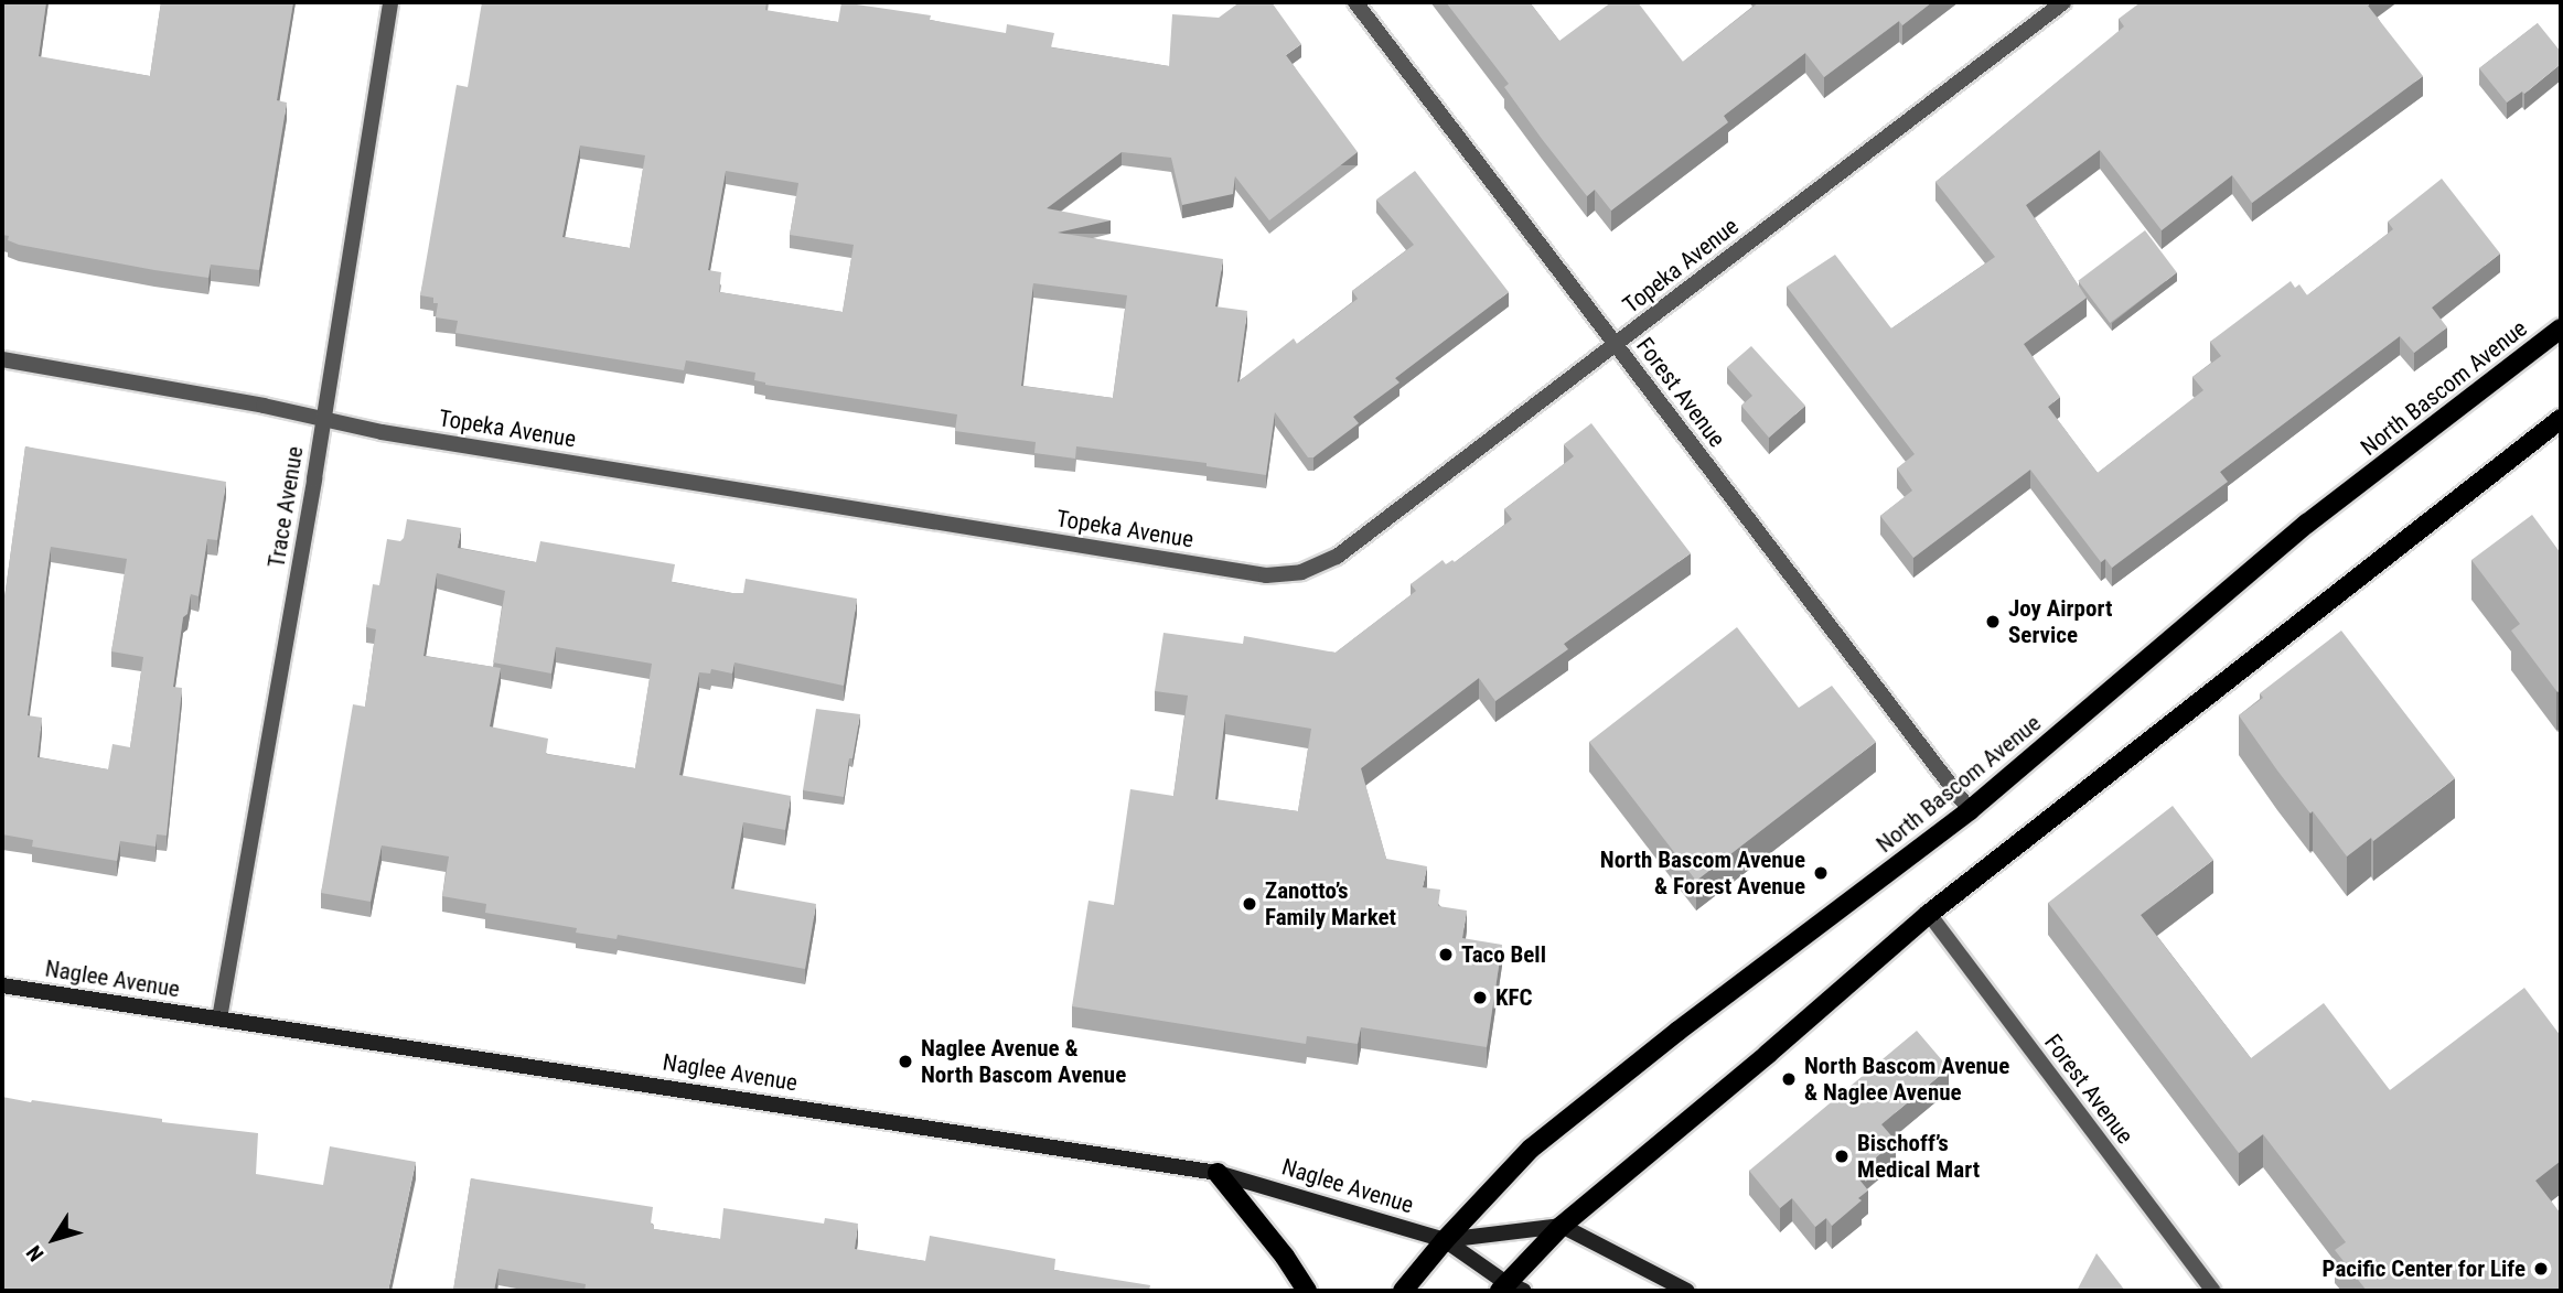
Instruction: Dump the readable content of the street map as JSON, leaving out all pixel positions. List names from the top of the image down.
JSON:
{
  "streets": {
    "main road": ["North Bascom Avenue", "Naglee Avenue"],
    "street": ["Topeka Avenue", "Forest Avenue", "Trace Avenue"]
  },
  "crossings": [
    ["Topeka Avenue", "Forest Avenue"],
    ["Topeka Avenue", "Trace Avenue"],
    ["North Bascom Avenue", "Forest Avenue"],
    ["North Bascom Avenue", "Naglee Avenue"],
    ["Trace Avenue", "Naglee Avenue"]
  ],
  "places": [
    "Joy Airport Service",
    "North Bascom Avenue & Forest Avenue",
    "Zanotto’s Family Market",
    "Taco Bell",
    "KFC",
    "Naglee Avenue & North Bascom Avenue",
    "North Bascom Avenue & Naglee Avenue",
    "Bischoff’s Medical Mart",
    "Pacific Center for Life"
  ],
  "north": "bottom left"
}
